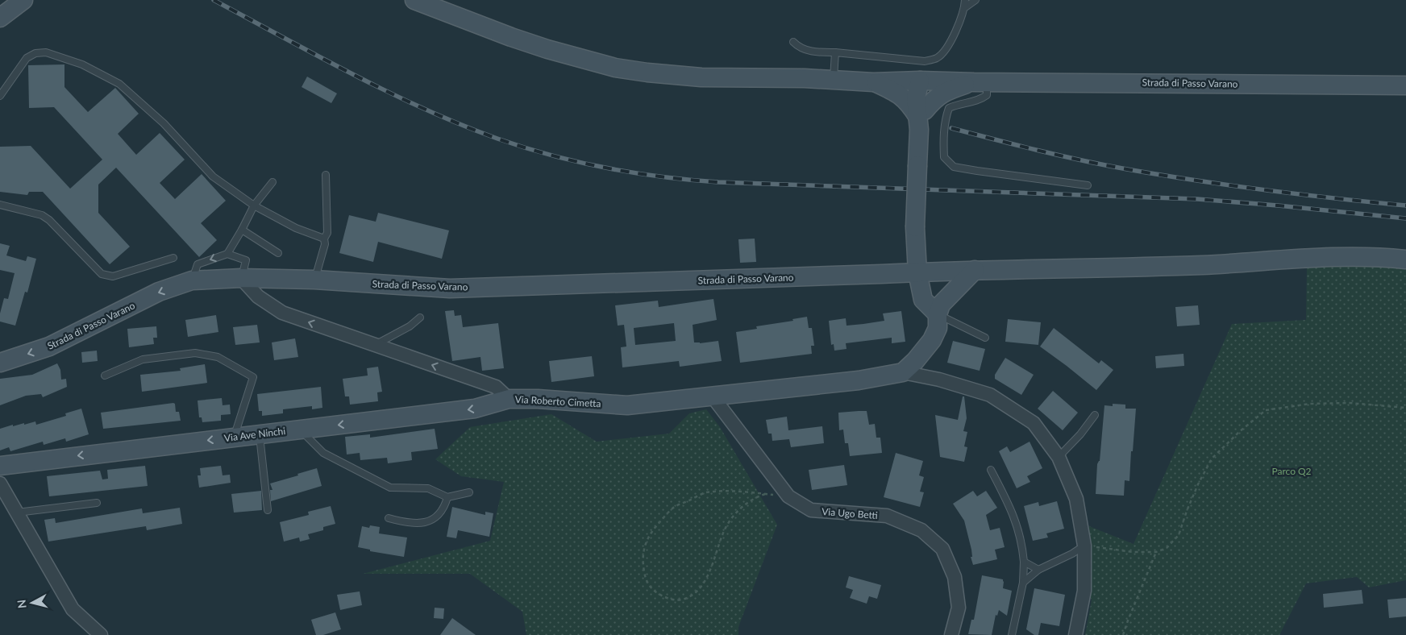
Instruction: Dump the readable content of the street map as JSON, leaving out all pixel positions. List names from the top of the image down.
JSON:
{
  "streets": {
    "street": [
      "Strada di Passo Varano",
      "Via Roberto Cimetta",
      "Via Ave Ninchi",
      "Via Ugo Betti"
    ]
  },
  "crossings": [
    ["Strada di Passo Varano", "Via Roberto Cimetta"],
    ["Via Roberto Cimetta", "Via Ave Ninchi"],
    ["Via Roberto Cimetta", "Via Ugo Betti"]
  ],
  "one_way": ["Via Roberto Cimetta", "Via Ave Ninchi"],
  "parks": ["Parco Q2"],
  "north": "left"
}
